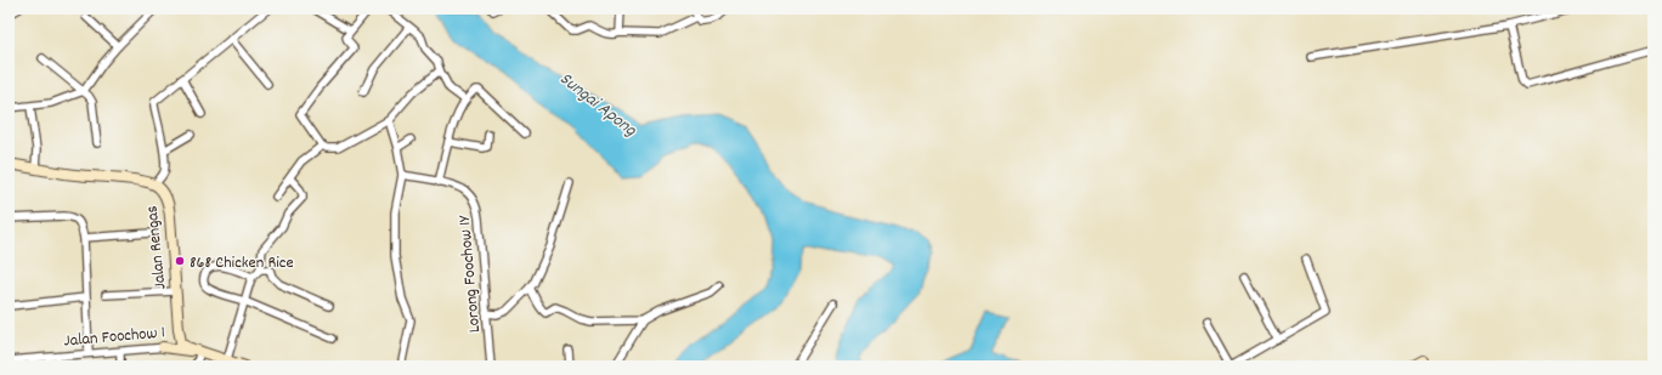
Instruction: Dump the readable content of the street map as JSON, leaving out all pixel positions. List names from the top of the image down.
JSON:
{
  "streets": {
    "street": ["Jalan Rengas", "Lorong Foochow 1Y", "Jalan Foochow 1"]
  },
  "crossings": [
    ["Jalan Rengas", "Jalan Foochow 1"]
  ],
  "water": ["Sungai Apong"],
  "places": ["868 Chicken Rice"]
}
